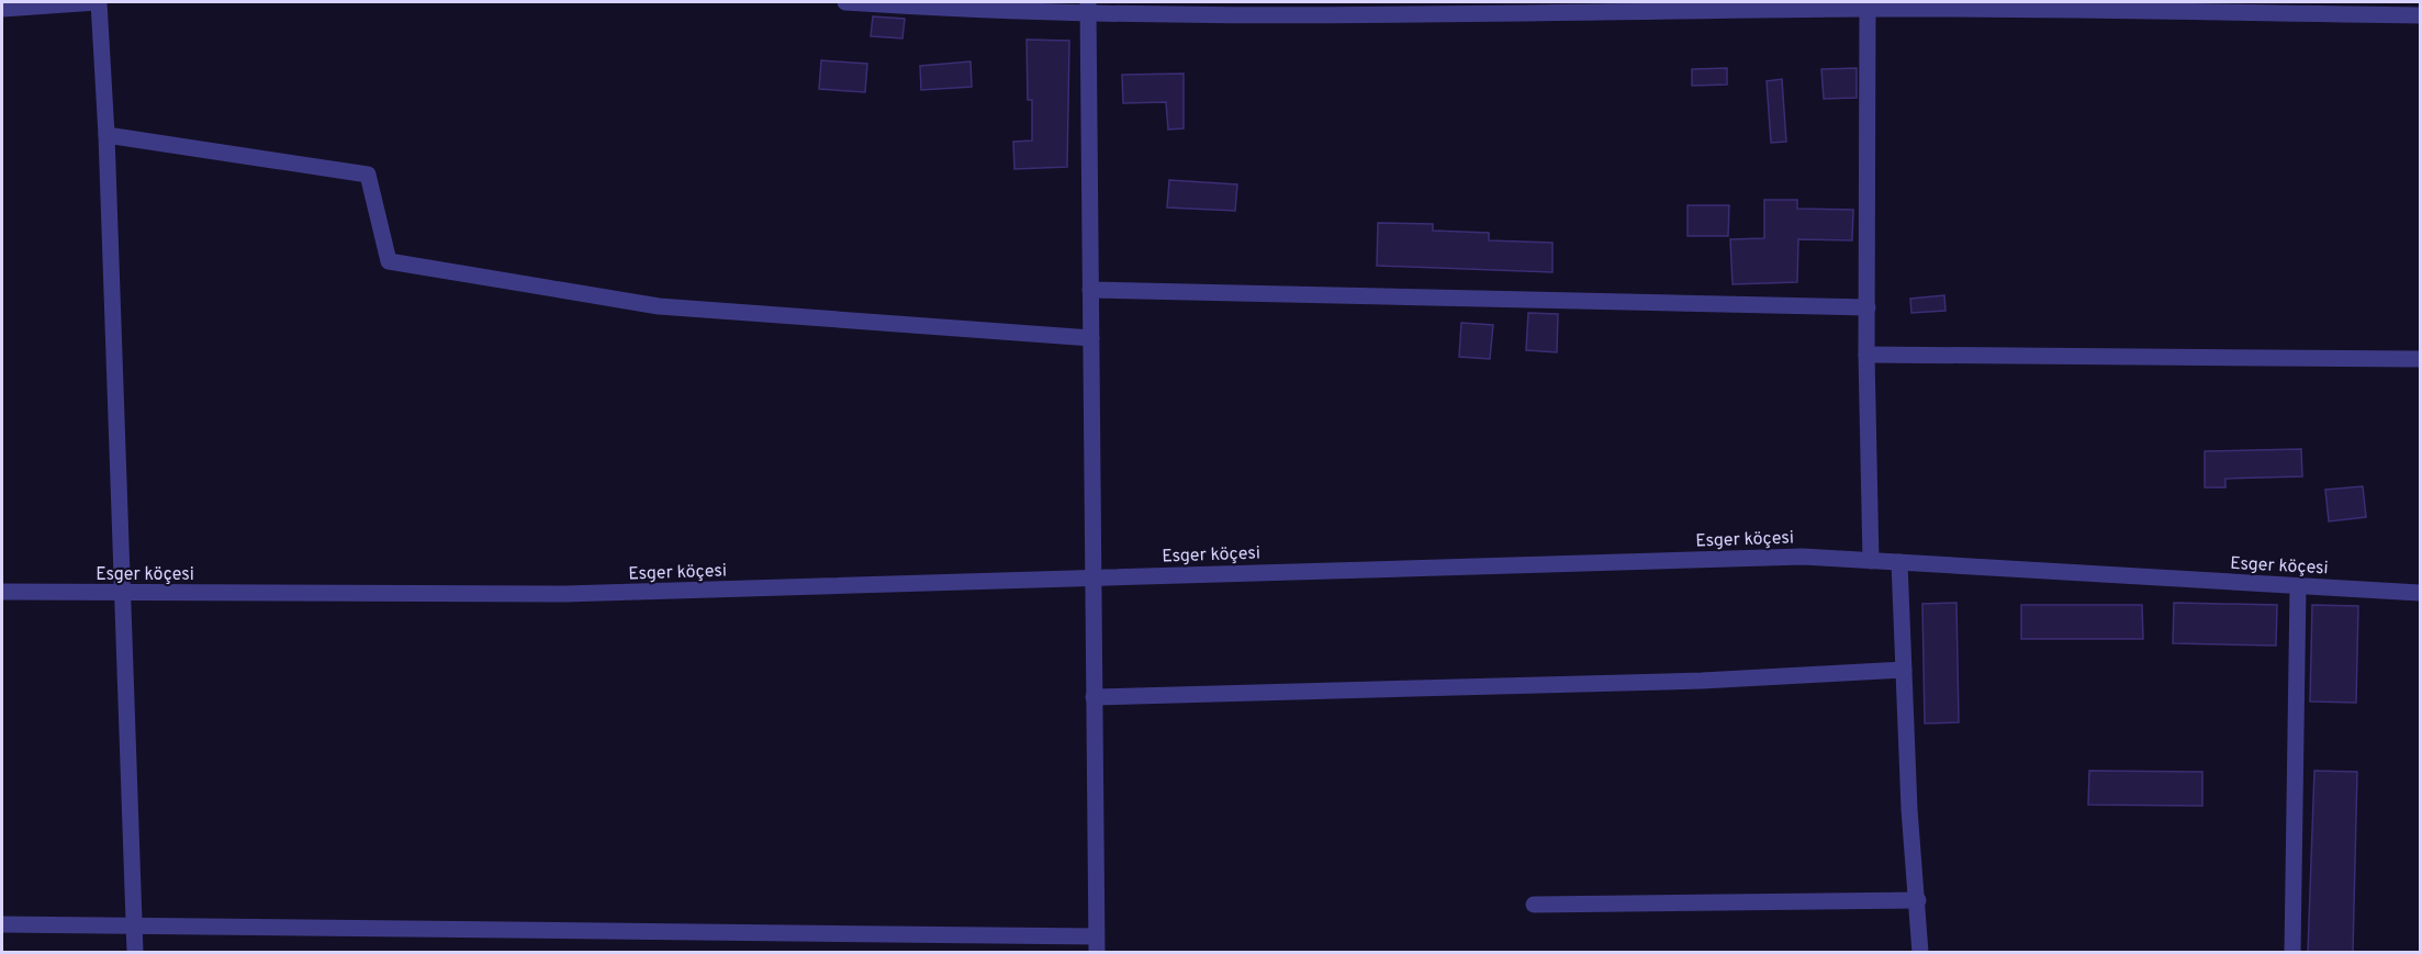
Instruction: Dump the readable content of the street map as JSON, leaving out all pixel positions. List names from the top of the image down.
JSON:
{
  "streets": {
    "street": ["Esger köçesi"]
  }
}
